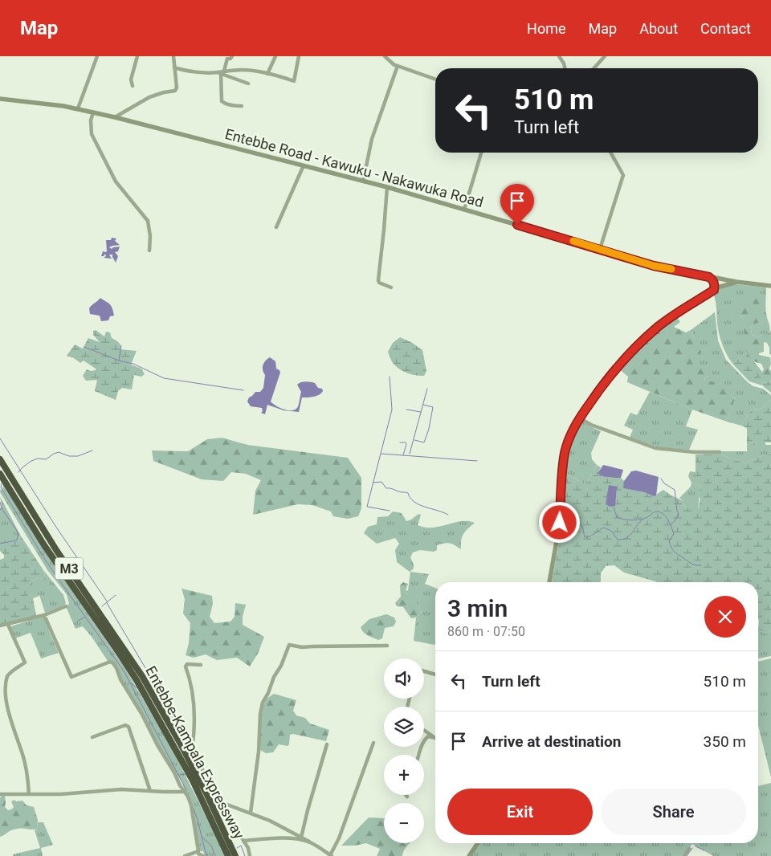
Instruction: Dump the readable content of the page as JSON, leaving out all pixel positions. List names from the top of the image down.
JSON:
{
  "streets": {
    "highway": ["M3", "Entebbe-Kampala Expressway"],
    "main road": ["Entebbe Road - Kawuku - Nakawuka Road"]
  },
  "page": {
    "header": "Map",
    "nav": [
      "Home",
      "Map",
      "About",
      "Contact"
    ],
    "turn": ["510 m", "Turn left"],
    "heading": ["3 min", "860 m · 07:50"],
    "list": [
      {
        "name": "Turn left",
        "value": "510 m"
      },
      {
        "name": "Arrive at destination",
        "value": "350 m"
      }
    ],
    "map_buttons": ["+", "−"],
    "buttons": ["Exit", "Share"]
  }
}
